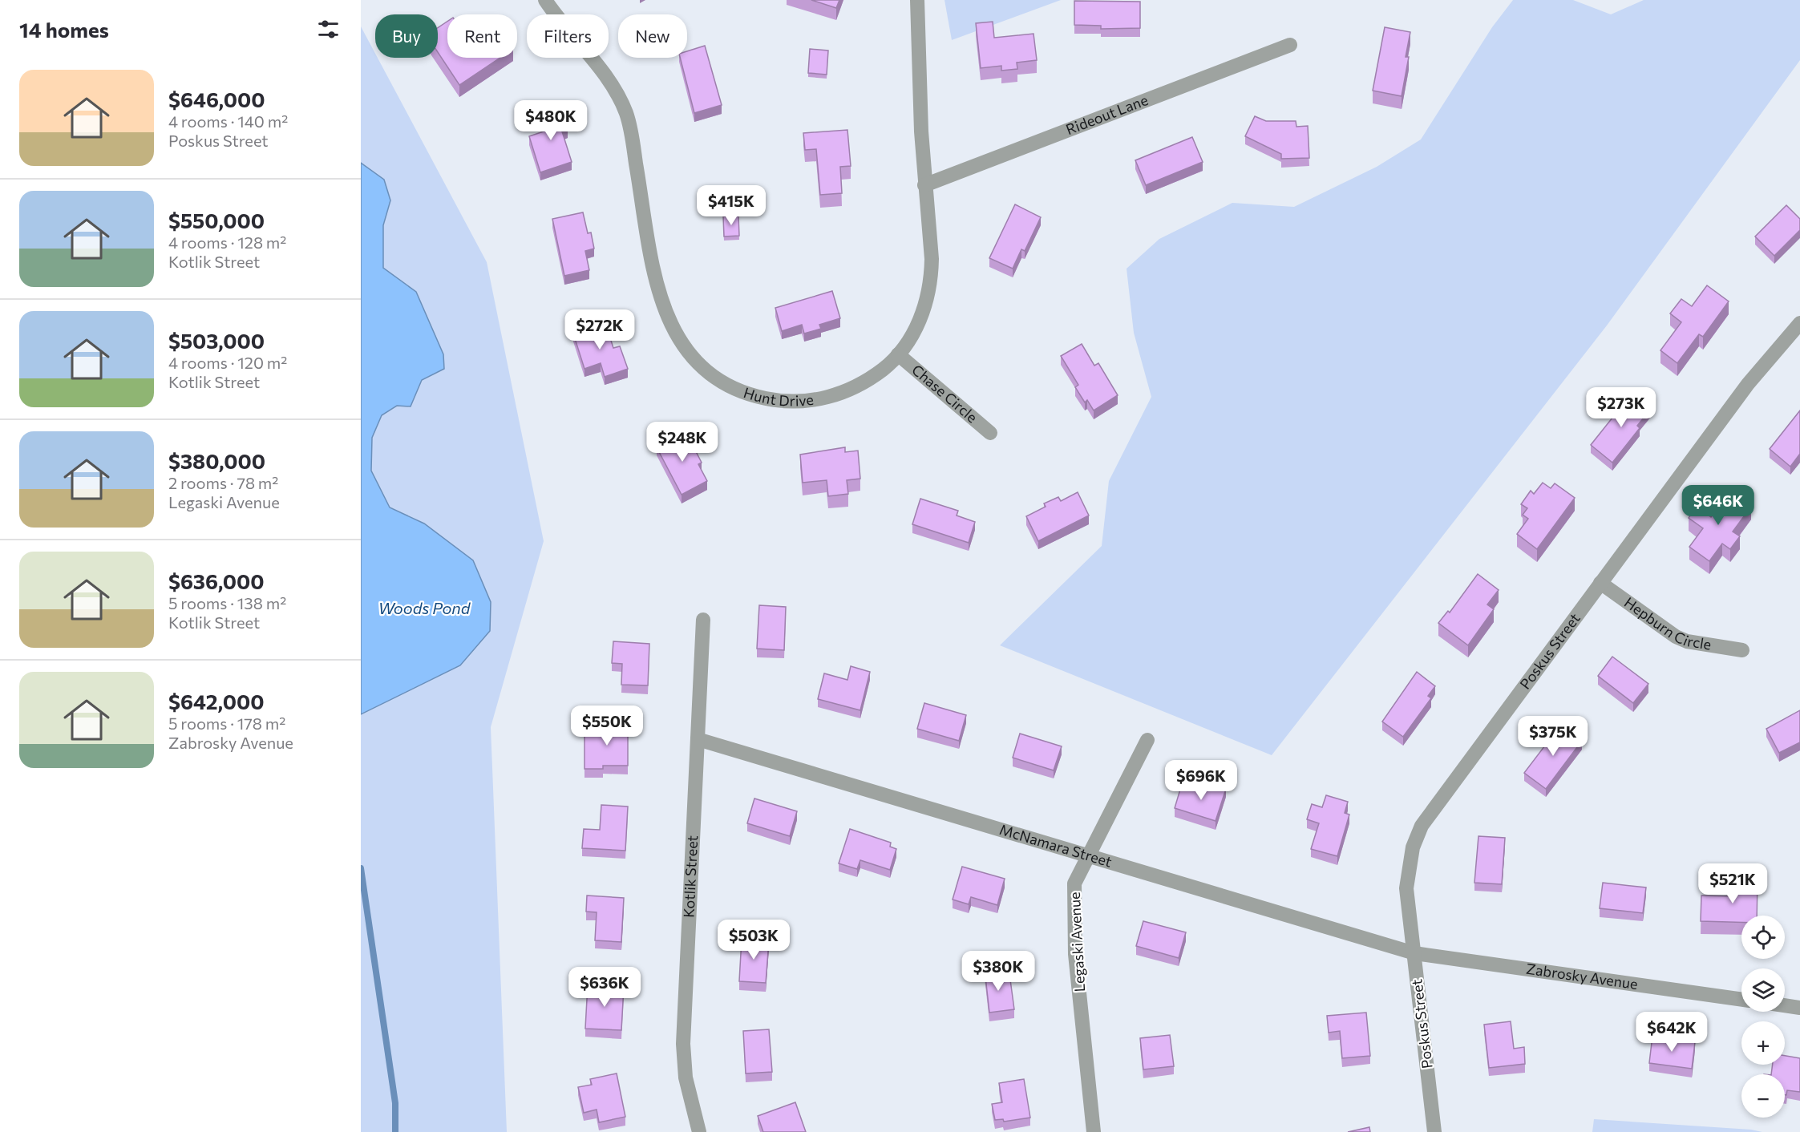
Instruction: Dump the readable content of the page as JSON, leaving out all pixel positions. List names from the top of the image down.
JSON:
{
  "streets": {
    "street": [
      "Rideout Lane",
      "Chase Circle",
      "Hunt Drive",
      "Hepburn Circle",
      "Poskus Street",
      "McNamara Street",
      "Kotlik Street",
      "Legaski Avenue",
      "Zabrosky Avenue"
    ]
  },
  "crossings": [
    ["Rideout Lane", "Hunt Drive"],
    ["Chase Circle", "Hunt Drive"],
    ["Hepburn Circle", "Poskus Street"],
    ["Poskus Street", "McNamara Street"],
    ["Poskus Street", "Zabrosky Avenue"],
    ["McNamara Street", "Kotlik Street"],
    ["McNamara Street", "Legaski Avenue"],
    ["McNamara Street", "Zabrosky Avenue"]
  ],
  "water": ["Woods Pond"],
  "page": {
    "heading": "14 homes",
    "chip": [
      "Buy",
      "Rent",
      "Filters",
      "New"
    ],
    "list": [
      {
        "name": "$646,000",
        "note": "4 rooms · 140 m² · Poskus Street"
      },
      {
        "name": "$550,000",
        "note": "4 rooms · 128 m² · Kotlik Street"
      },
      {
        "name": "$503,000",
        "note": "4 rooms · 120 m² · Kotlik Street"
      },
      {
        "name": "$380,000",
        "note": "2 rooms · 78 m² · Legaski Avenue"
      },
      {
        "name": "$636,000",
        "note": "5 rooms · 138 m² · Kotlik Street"
      },
      {
        "name": "$642,000",
        "note": "5 rooms · 178 m² · Zabrosky Avenue"
      }
    ],
    "price": [
      "$480K",
      "$415K",
      "$272K",
      "$273K",
      "$248K",
      "$646K",
      "$550K",
      "$375K",
      "$696K",
      "$521K",
      "$503K",
      "$380K",
      "$636K",
      "$642K"
    ],
    "map_buttons": ["+", "−"]
  }
}
